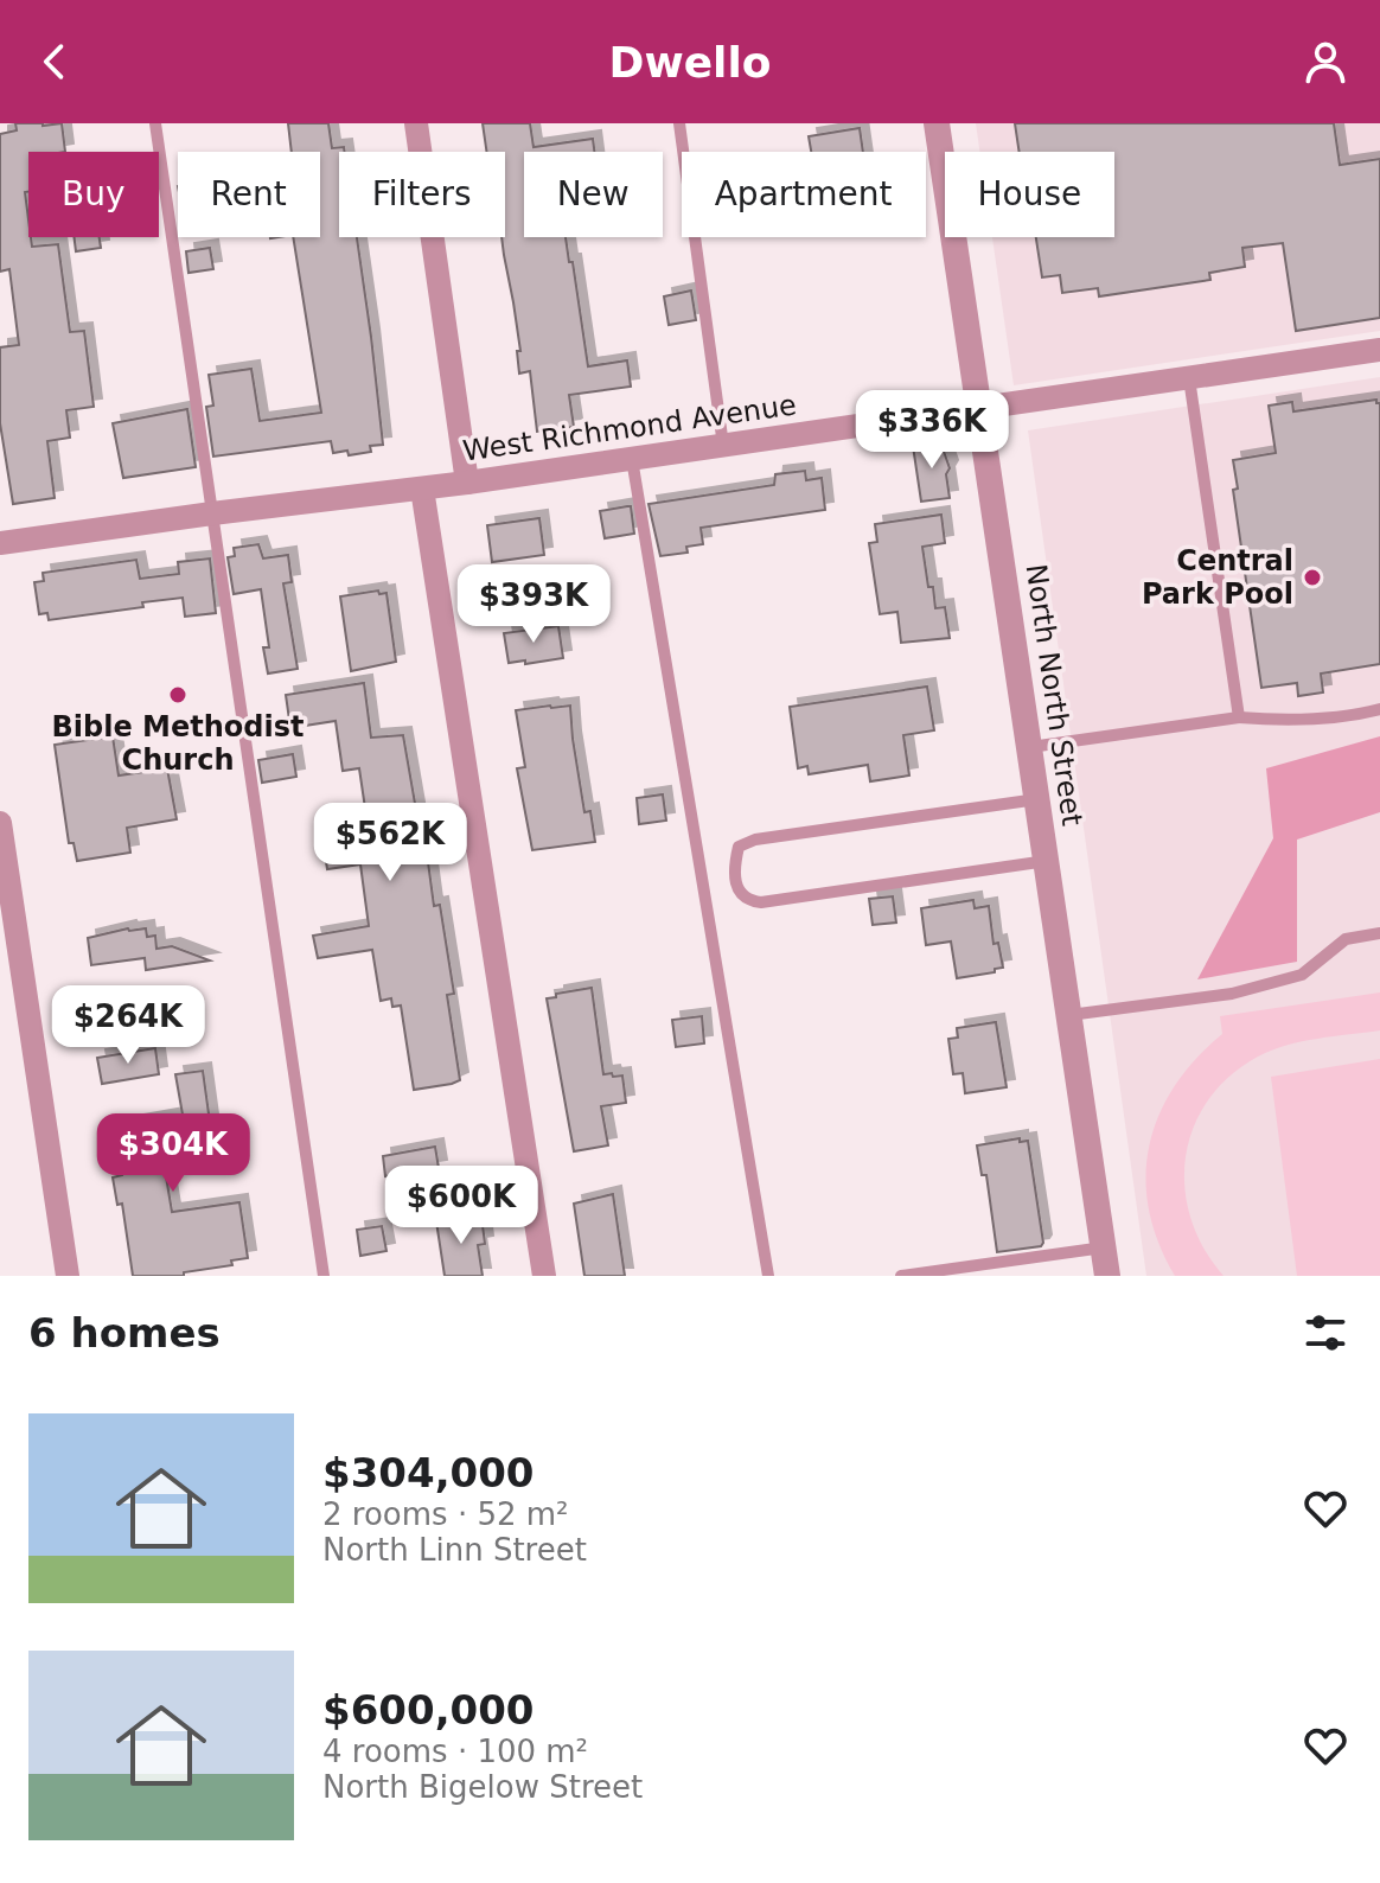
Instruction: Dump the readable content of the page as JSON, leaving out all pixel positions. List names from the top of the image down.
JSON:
{
  "streets": {
    "street": ["West Richmond Avenue", "North North Street"]
  },
  "crossings": [
    ["West Richmond Avenue", "North North Street"]
  ],
  "places": ["Central Park Pool", "Bible Methodist Church"],
  "page": {
    "header": "Dwello",
    "chip": [
      "Buy",
      "Rent",
      "Filters",
      "New",
      "Apartment",
      "House"
    ],
    "price": [
      "$336K",
      "$393K",
      "$562K",
      "$264K",
      "$304K",
      "$600K"
    ],
    "heading": "6 homes",
    "list": [
      {
        "name": "$304,000",
        "note": "2 rooms · 52 m² · North Linn Street"
      },
      {
        "name": "$600,000",
        "note": "4 rooms · 100 m² · North Bigelow Street"
      }
    ]
  }
}
